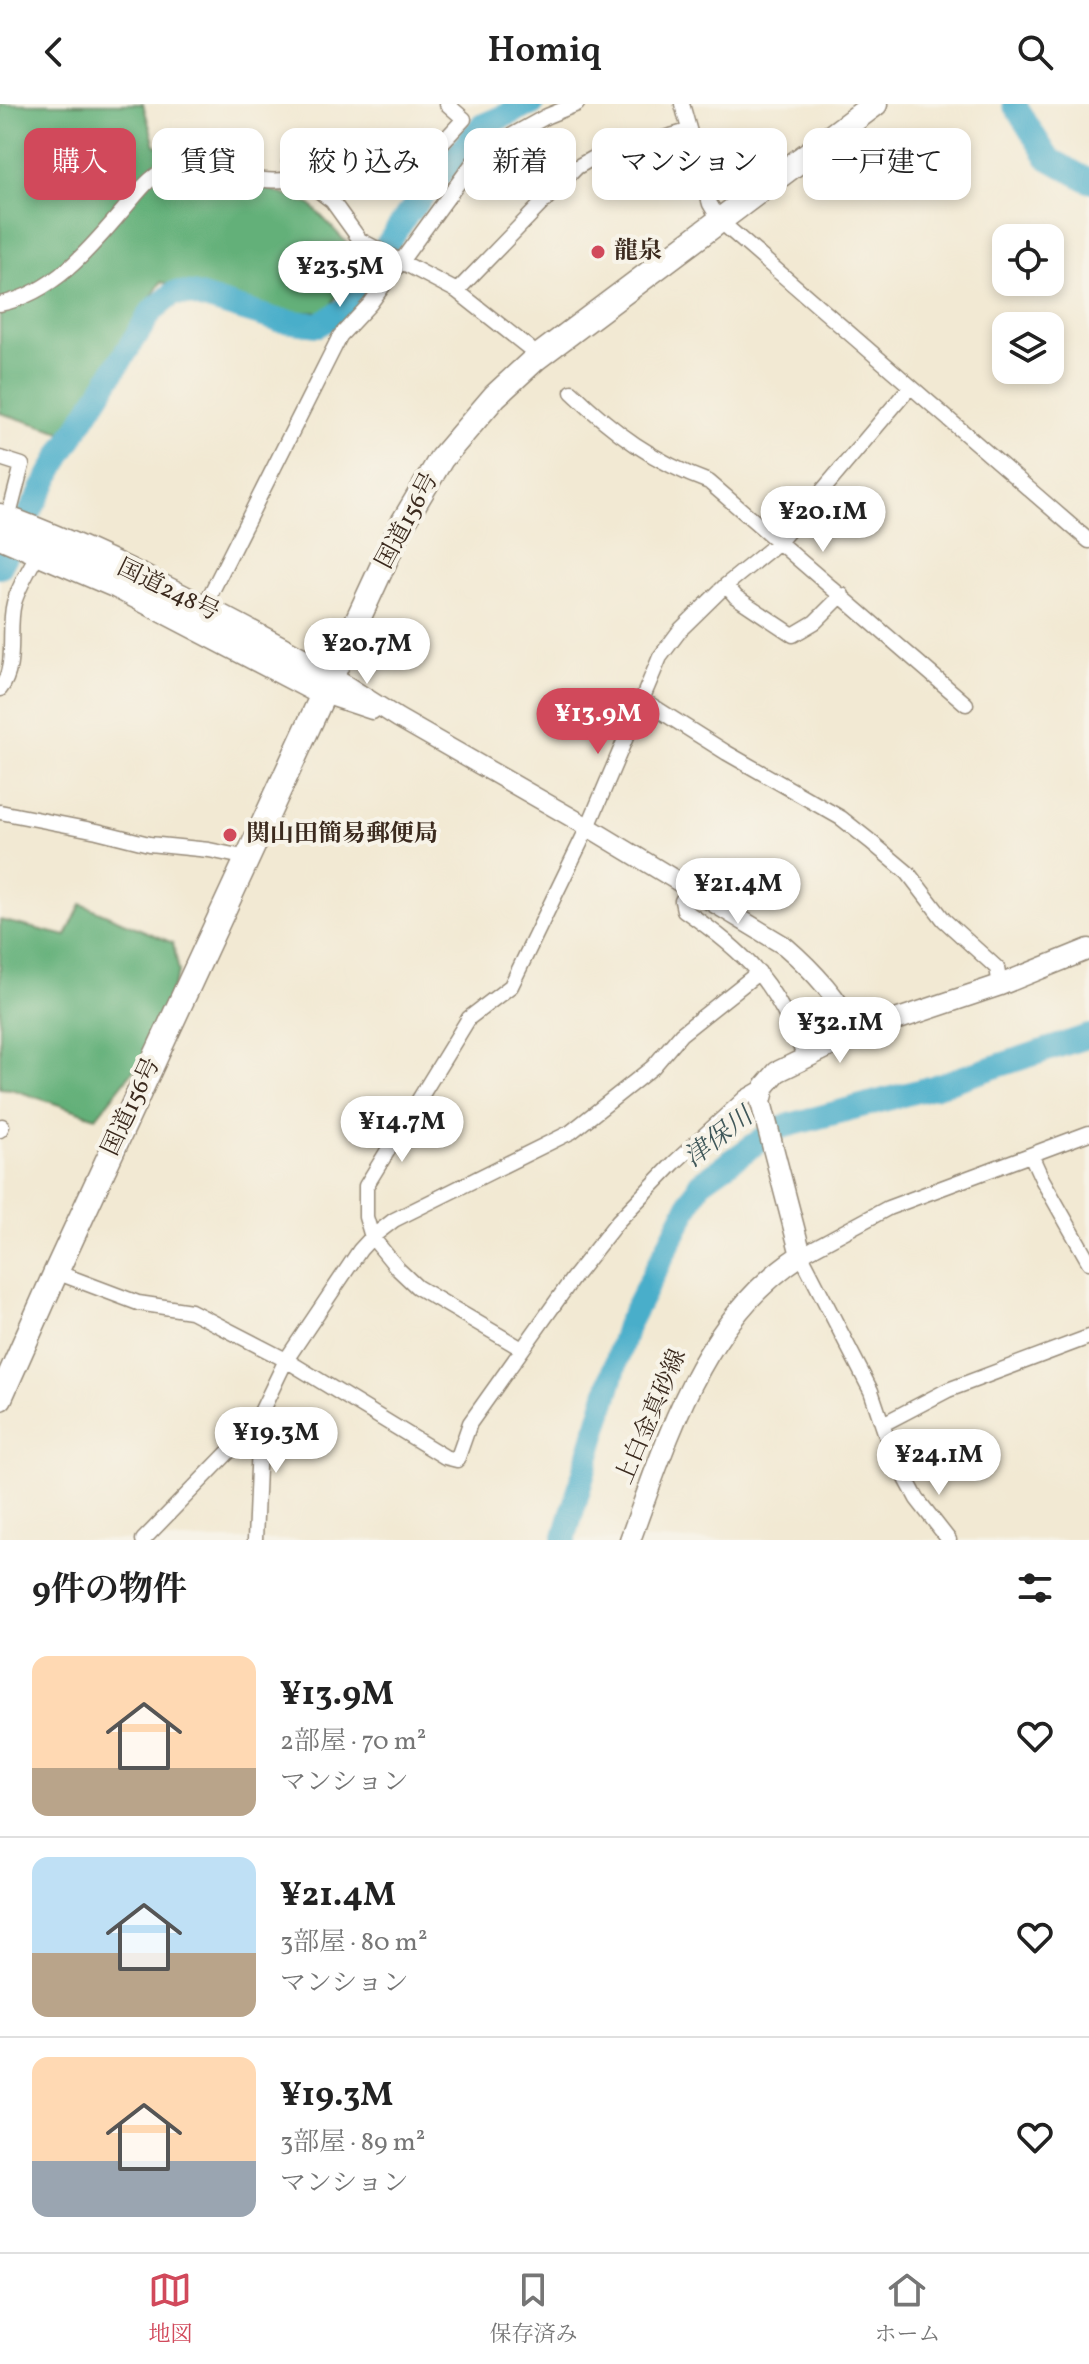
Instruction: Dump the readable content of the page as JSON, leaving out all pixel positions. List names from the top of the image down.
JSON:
{
  "streets": {
    "highway": ["国道156号", "国道248号"],
    "main road": ["上白金真砂線"]
  },
  "crossings": [
    ["国道156号", "国道248号"]
  ],
  "water": ["津保川"],
  "places": ["龍泉", "関山田簡易郵便局"],
  "page": {
    "header": "Homiq",
    "chip": [
      "購入",
      "賃貸",
      "絞り込み",
      "新着",
      "マンション",
      "一戸建て"
    ],
    "price": [
      "¥23.5M",
      "¥20.1M",
      "¥20.7M",
      "¥13.9M",
      "¥21.4M",
      "¥32.1M",
      "¥14.7M",
      "¥19.3M",
      "¥24.1M"
    ],
    "heading": "9件の物件",
    "list": [
      {
        "name": "¥13.9M",
        "note": "2部屋 · 70 m² · マンション"
      },
      {
        "name": "¥21.4M",
        "note": "3部屋 · 80 m² · マンション"
      },
      {
        "name": "¥19.3M",
        "note": "3部屋 · 89 m² · マンション"
      }
    ],
    "tabs": ["地図", "保存済み", "ホーム"]
  }
}
